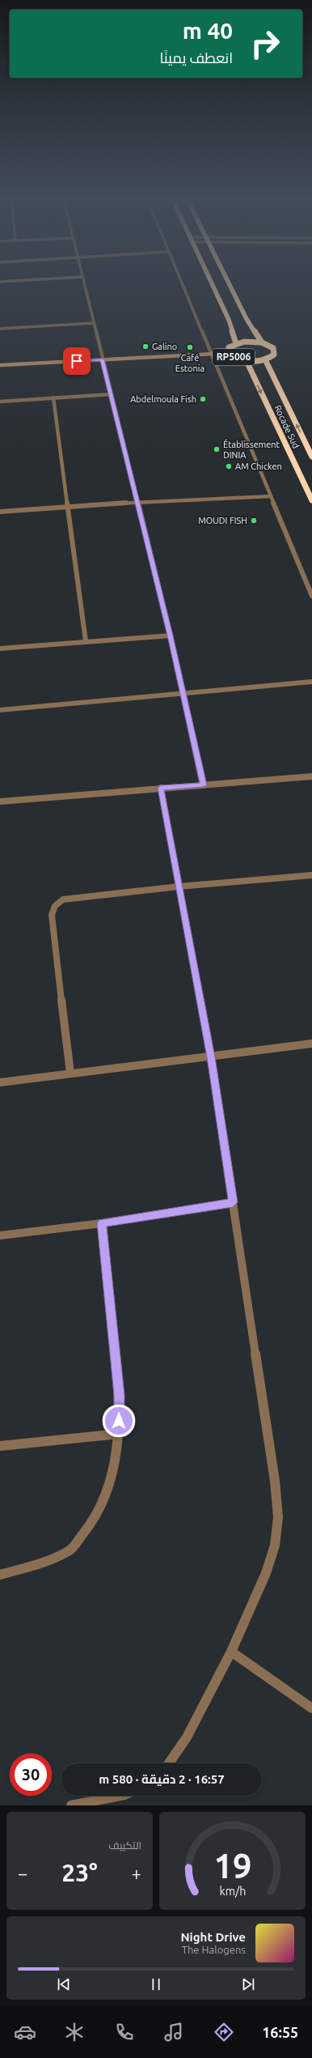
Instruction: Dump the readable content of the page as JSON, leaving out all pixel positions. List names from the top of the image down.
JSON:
{
  "streets": {
    "highway": ["RP5006", "Rocade Sud"]
  },
  "crossings": [
    ["RP5006", "Rocade Sud"]
  ],
  "places": [
    "Galino",
    "Café Estonia",
    "Abdelmoula Fish",
    "Établissement DINIA",
    "AM Chicken",
    "MOUDI FISH"
  ],
  "page": {
    "turn": ["40 m", "انعطف يمينًا"],
    "limit": "30",
    "trip": "16:57 · 2 دقيقة · 580 m",
    "tile": "التكييف",
    "heat": ["−", "23°", "+"],
    "song": ["Night Drive", "The Halogens"],
    "tabs": "16:55",
    "gauge": ["19", "km/h"]
  }
}
